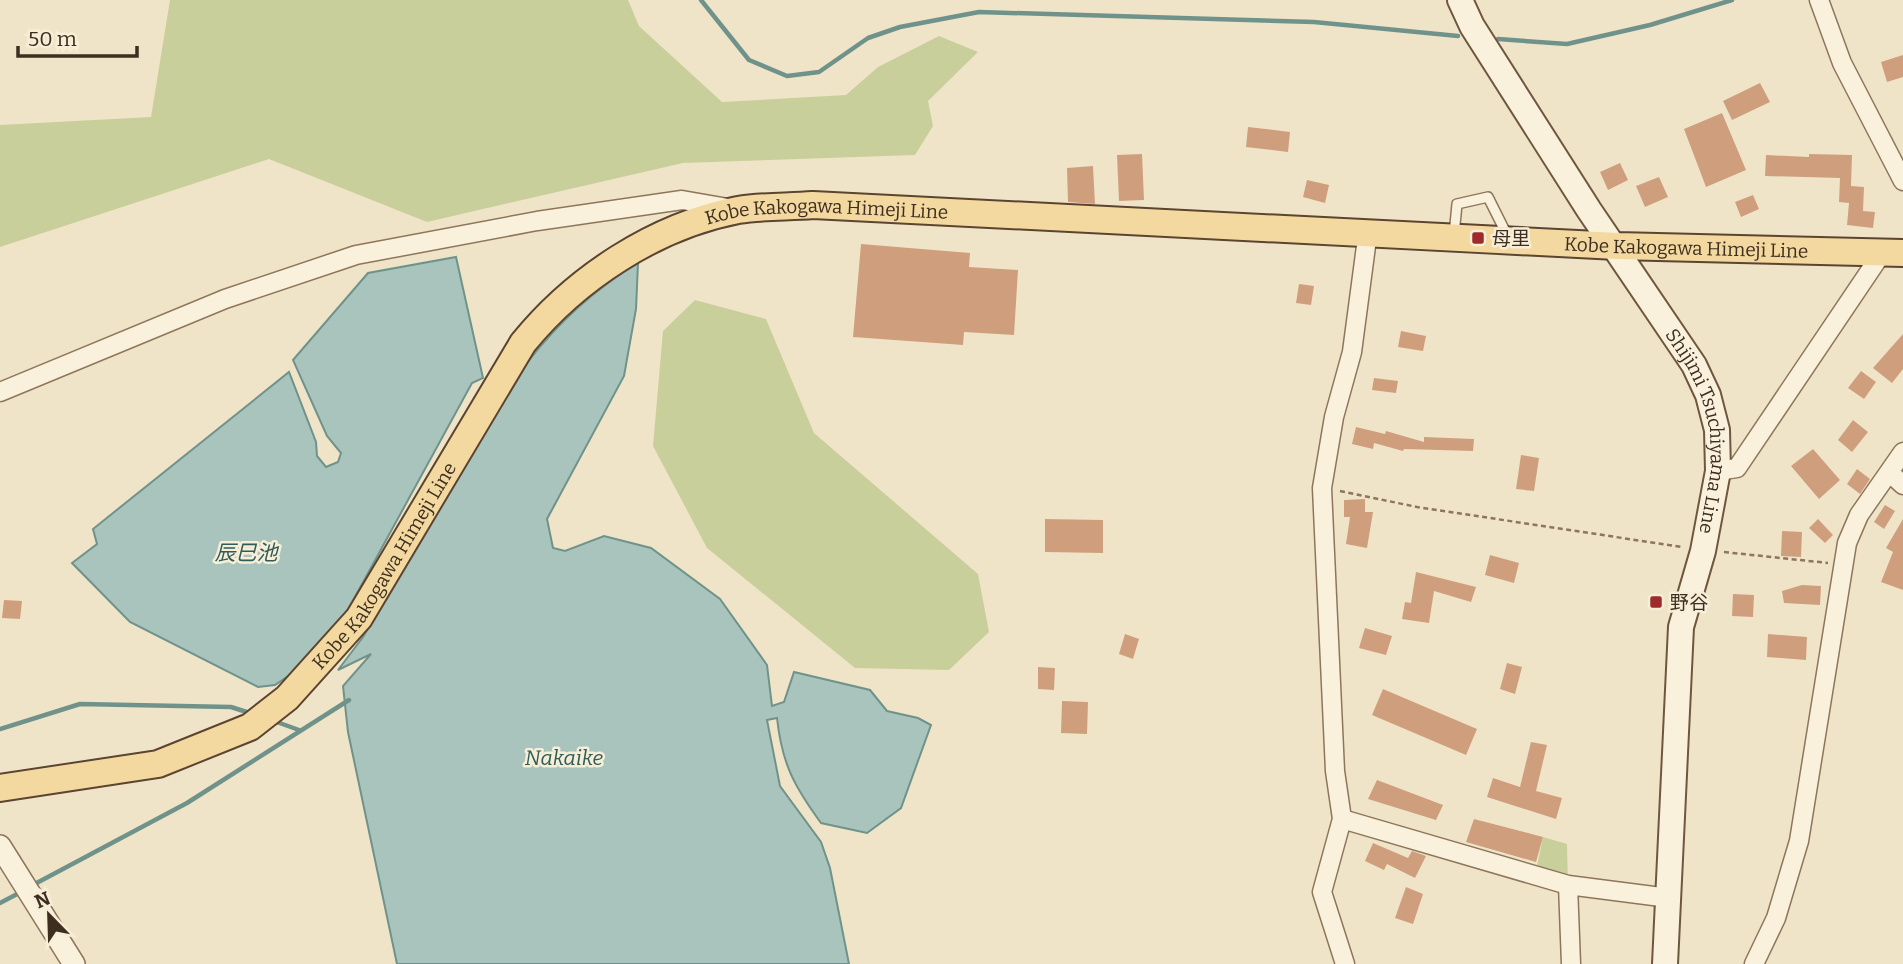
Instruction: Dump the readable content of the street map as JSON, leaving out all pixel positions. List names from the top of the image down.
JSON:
{
  "streets": {
    "main road": ["Kobe Kakogawa Himeji Line", "Shijimi Tsuchiyama Line"]
  },
  "crossings": [
    ["Kobe Kakogawa Himeji Line", "Shijimi Tsuchiyama Line"]
  ],
  "water": ["辰巳池", "Nakaike"],
  "places": {
    "transit": ["母里", "野谷"]
  },
  "scale_bar": "50 m",
  "north": "top left"
}
